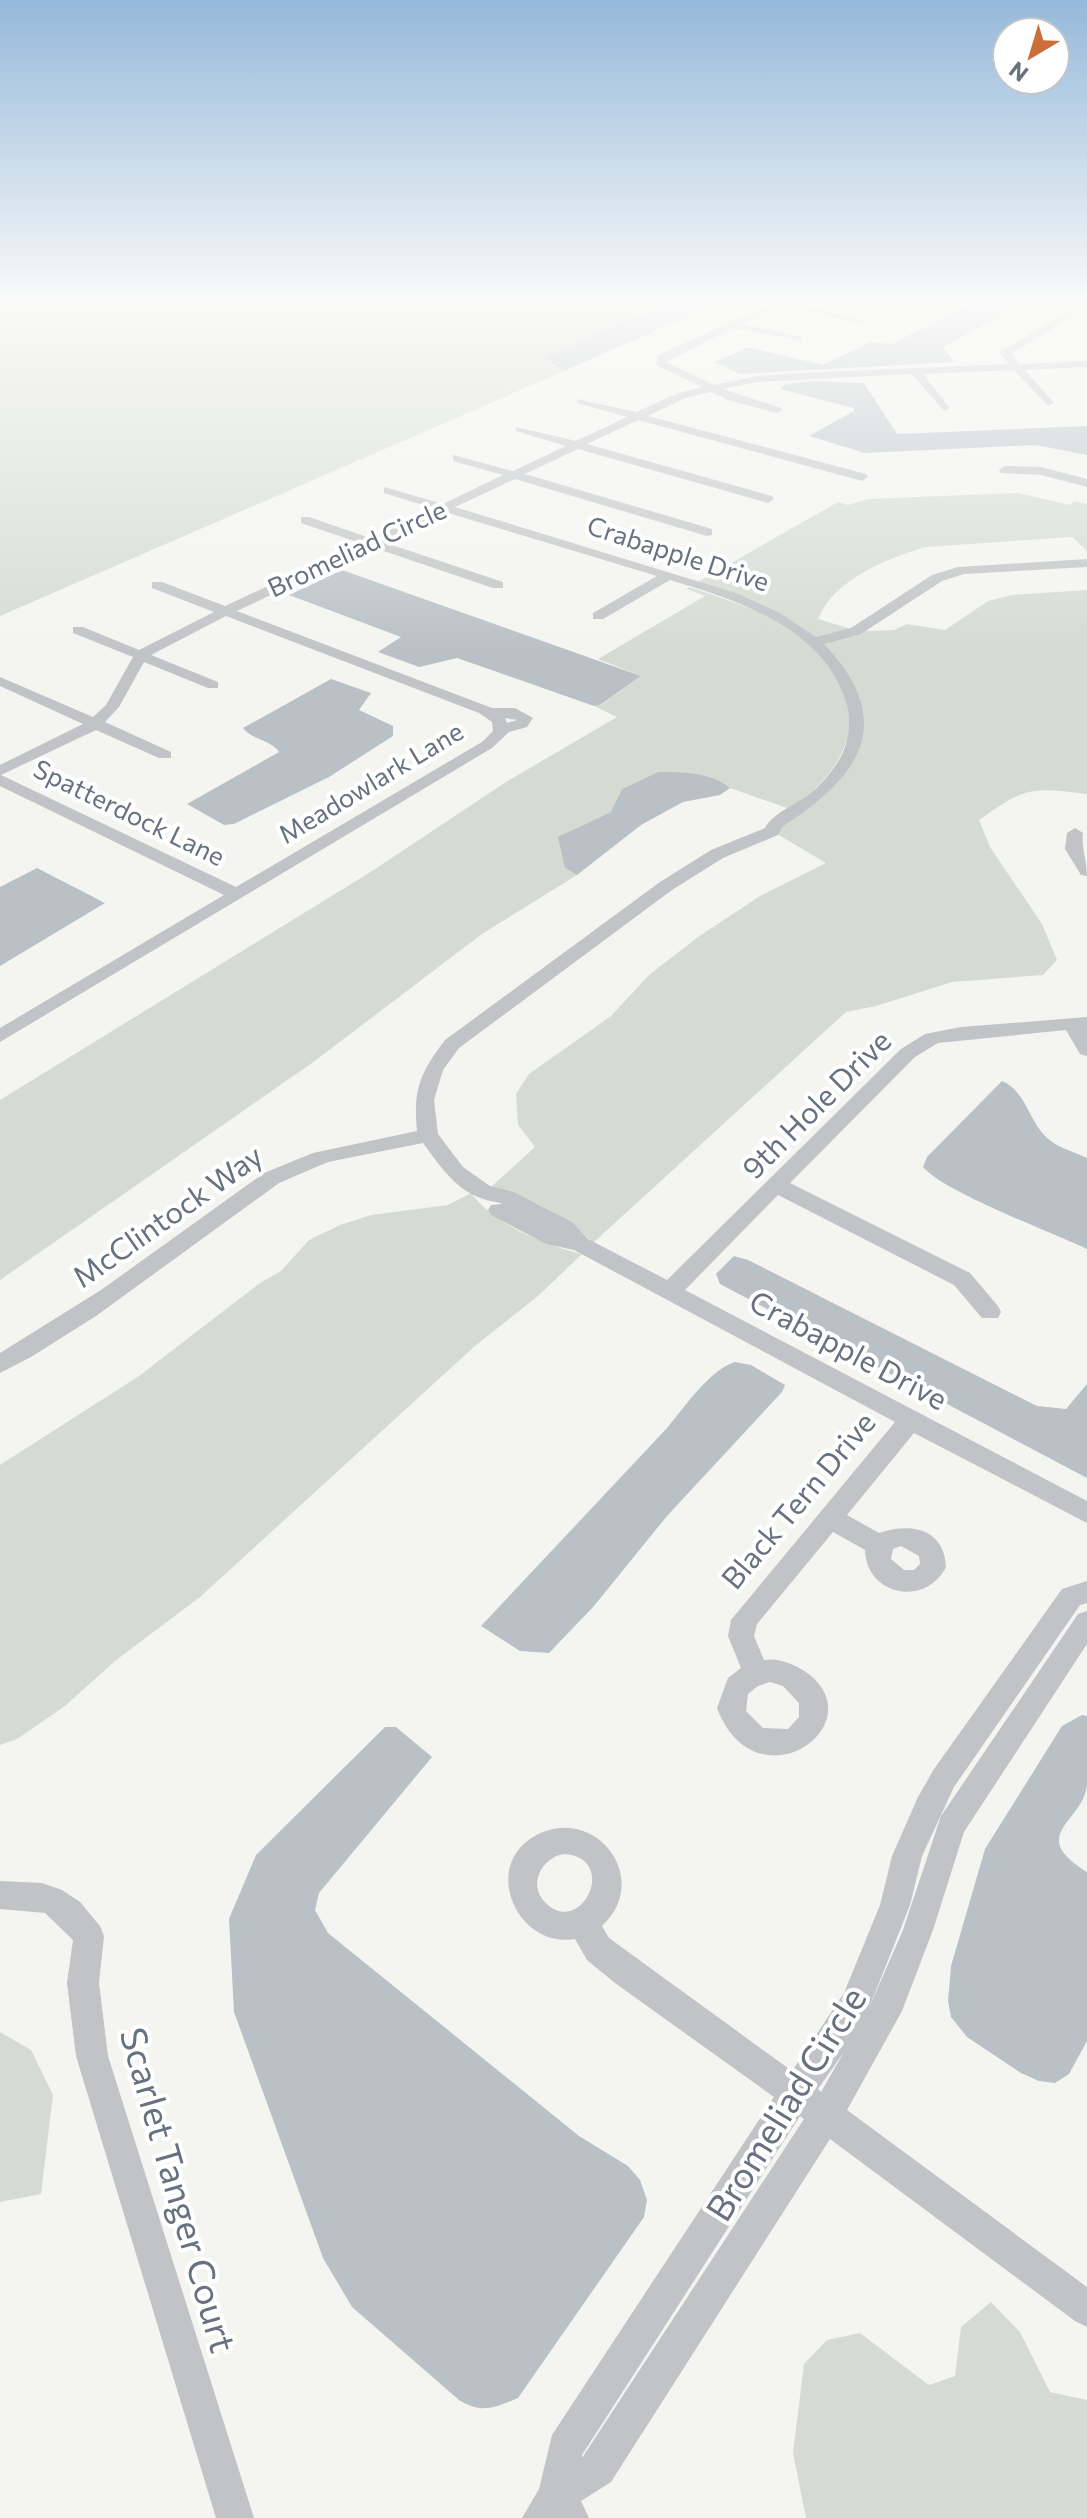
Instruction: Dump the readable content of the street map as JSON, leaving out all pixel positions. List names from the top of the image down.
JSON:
{
  "streets": {
    "street": [
      "Bromeliad Circle",
      "Crabapple Drive",
      "Meadowlark Lane",
      "Spatterdock Lane",
      "9th Hole Drive",
      "McClintock Way",
      "Black Tern Drive",
      "Scarlet Tanger Court"
    ]
  },
  "crossings": [
    ["Bromeliad Circle", "Crabapple Drive"],
    ["Bromeliad Circle", "Meadowlark Lane"],
    ["Crabapple Drive", "9th Hole Drive"],
    ["Crabapple Drive", "McClintock Way"],
    ["Crabapple Drive", "Black Tern Drive"],
    ["Meadowlark Lane", "Spatterdock Lane"]
  ],
  "north": "bottom left"
}
